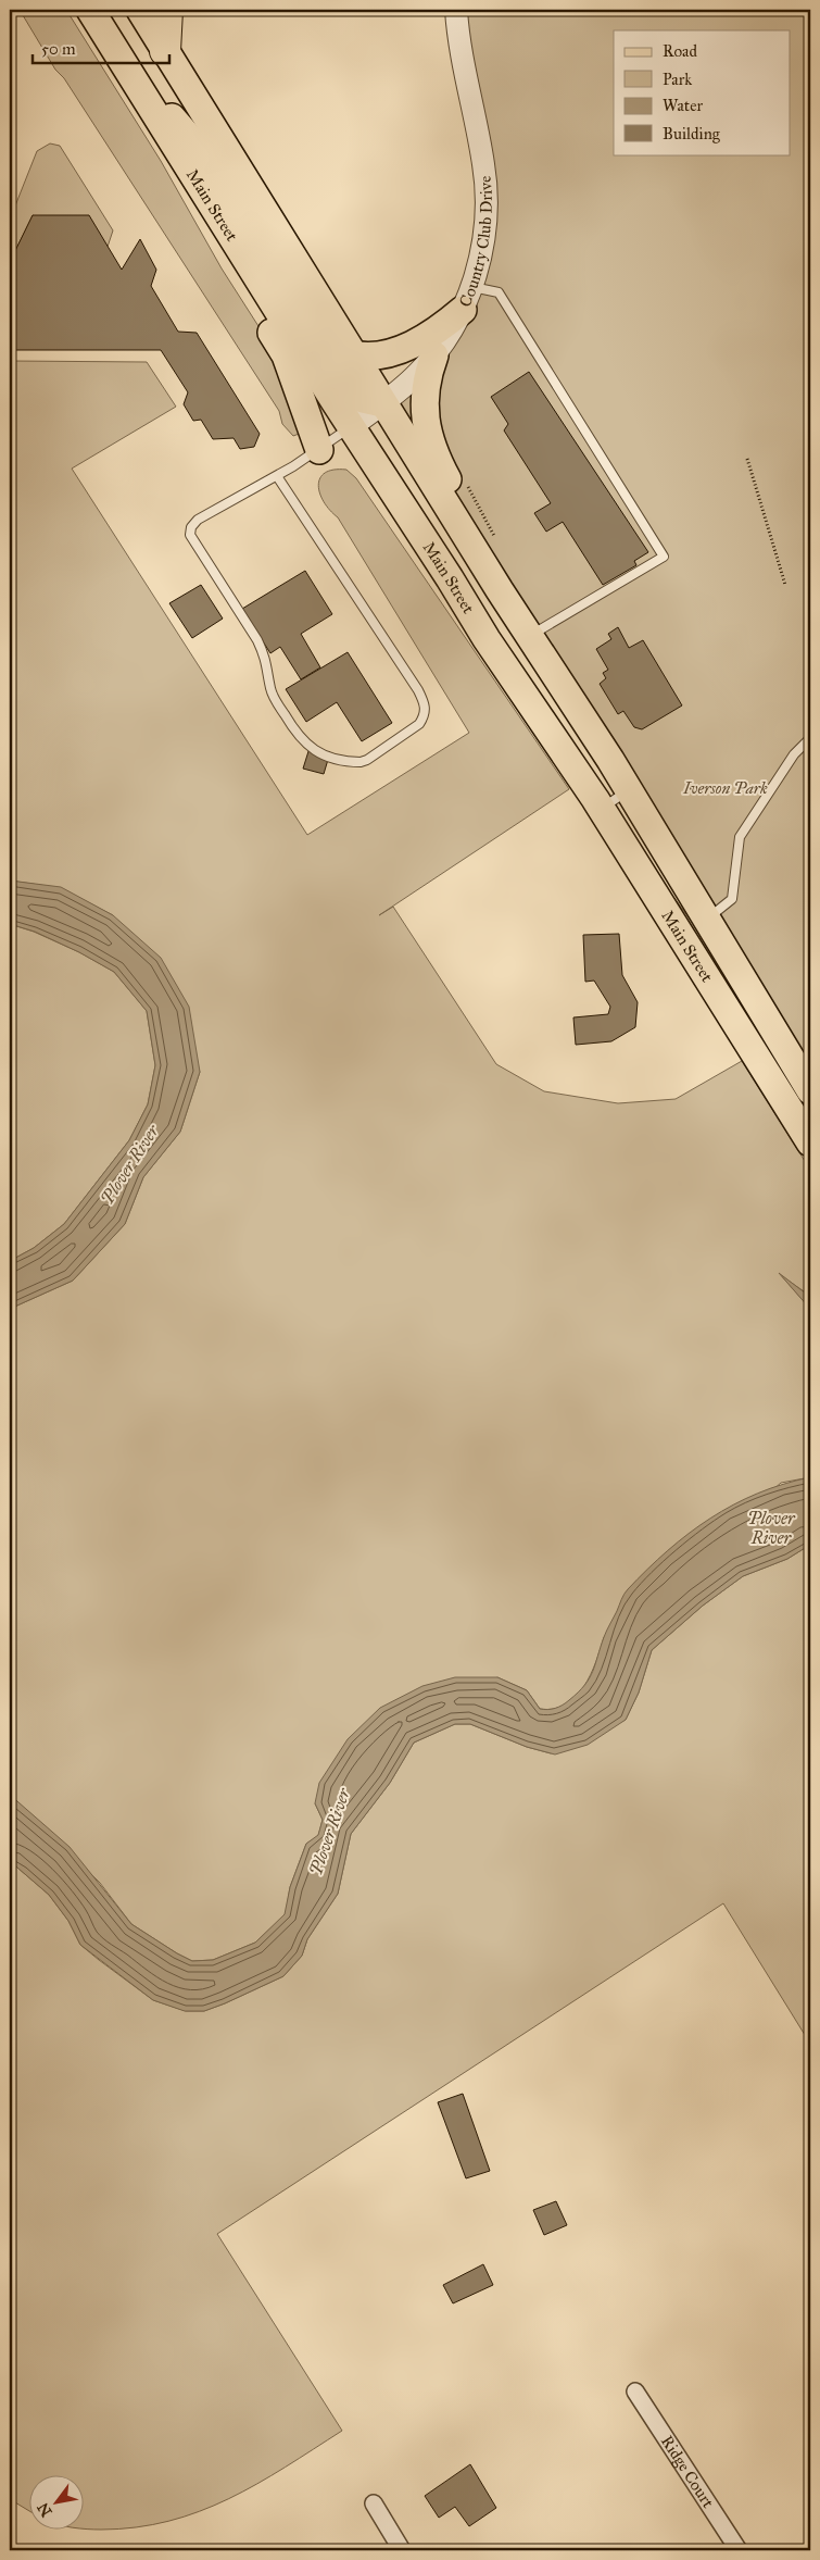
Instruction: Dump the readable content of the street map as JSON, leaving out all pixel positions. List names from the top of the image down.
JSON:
{
  "streets": {
    "main road": ["Main Street"],
    "street": ["Country Club Drive", "Ridge Court"]
  },
  "crossings": [
    ["Main Street", "Country Club Drive"]
  ],
  "water": ["Plover River"],
  "parks": ["Iverson Park"],
  "legend": [
    "Road",
    "Park",
    "Water",
    "Building"
  ],
  "scale_bar": "50 m",
  "north": "bottom left"
}
